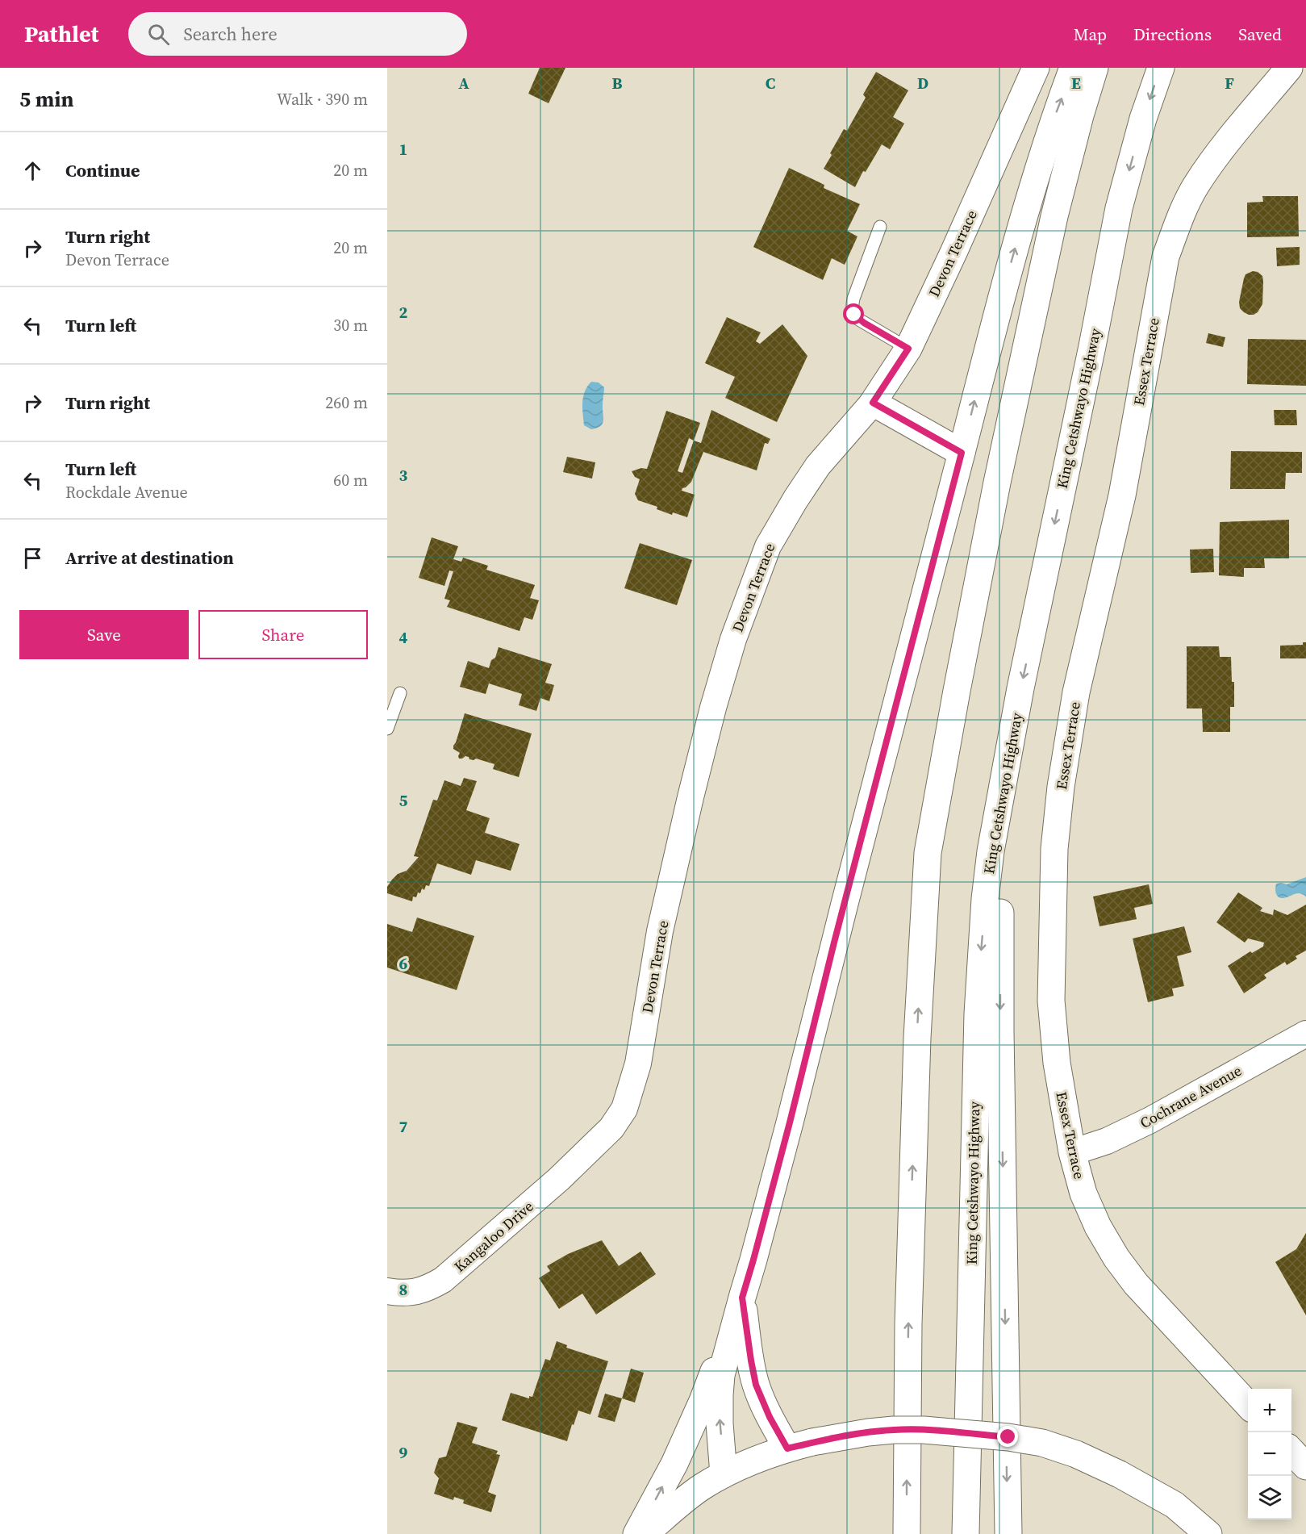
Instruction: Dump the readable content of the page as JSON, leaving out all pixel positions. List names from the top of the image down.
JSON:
{
  "streets": {
    "main road": ["Devon Terrace", "Essex Terrace", "King Cetshwayo Highway"],
    "street": ["Cochrane Avenue", "Kangaloo Drive"]
  },
  "crossings": [
    ["Devon Terrace", "Kangaloo Drive"],
    ["Essex Terrace", "Cochrane Avenue"]
  ],
  "page": {
    "header": "Pathlet",
    "search": "Search here",
    "nav": ["Map", "Directions", "Saved"],
    "heading": ["5 min", "Walk · 390 m"],
    "list": [
      ["Continue", "20 m"],
      ["Turn right", "Devon Terrace", "20 m"],
      ["Turn left", "30 m"],
      ["Turn right", "260 m"],
      ["Turn left", "Rockdale Avenue", "60 m"],
      "Arrive at destination"
    ],
    "buttons": ["Save", "Share"],
    "map_buttons": ["+", "−"]
  },
  "grid": {
    "columns": [
      "A",
      "B",
      "C",
      "D",
      "E",
      "F"
    ],
    "rows": [
      "1",
      "2",
      "3",
      "4",
      "5",
      "6",
      "7",
      "8",
      "9"
    ]
  }
}
